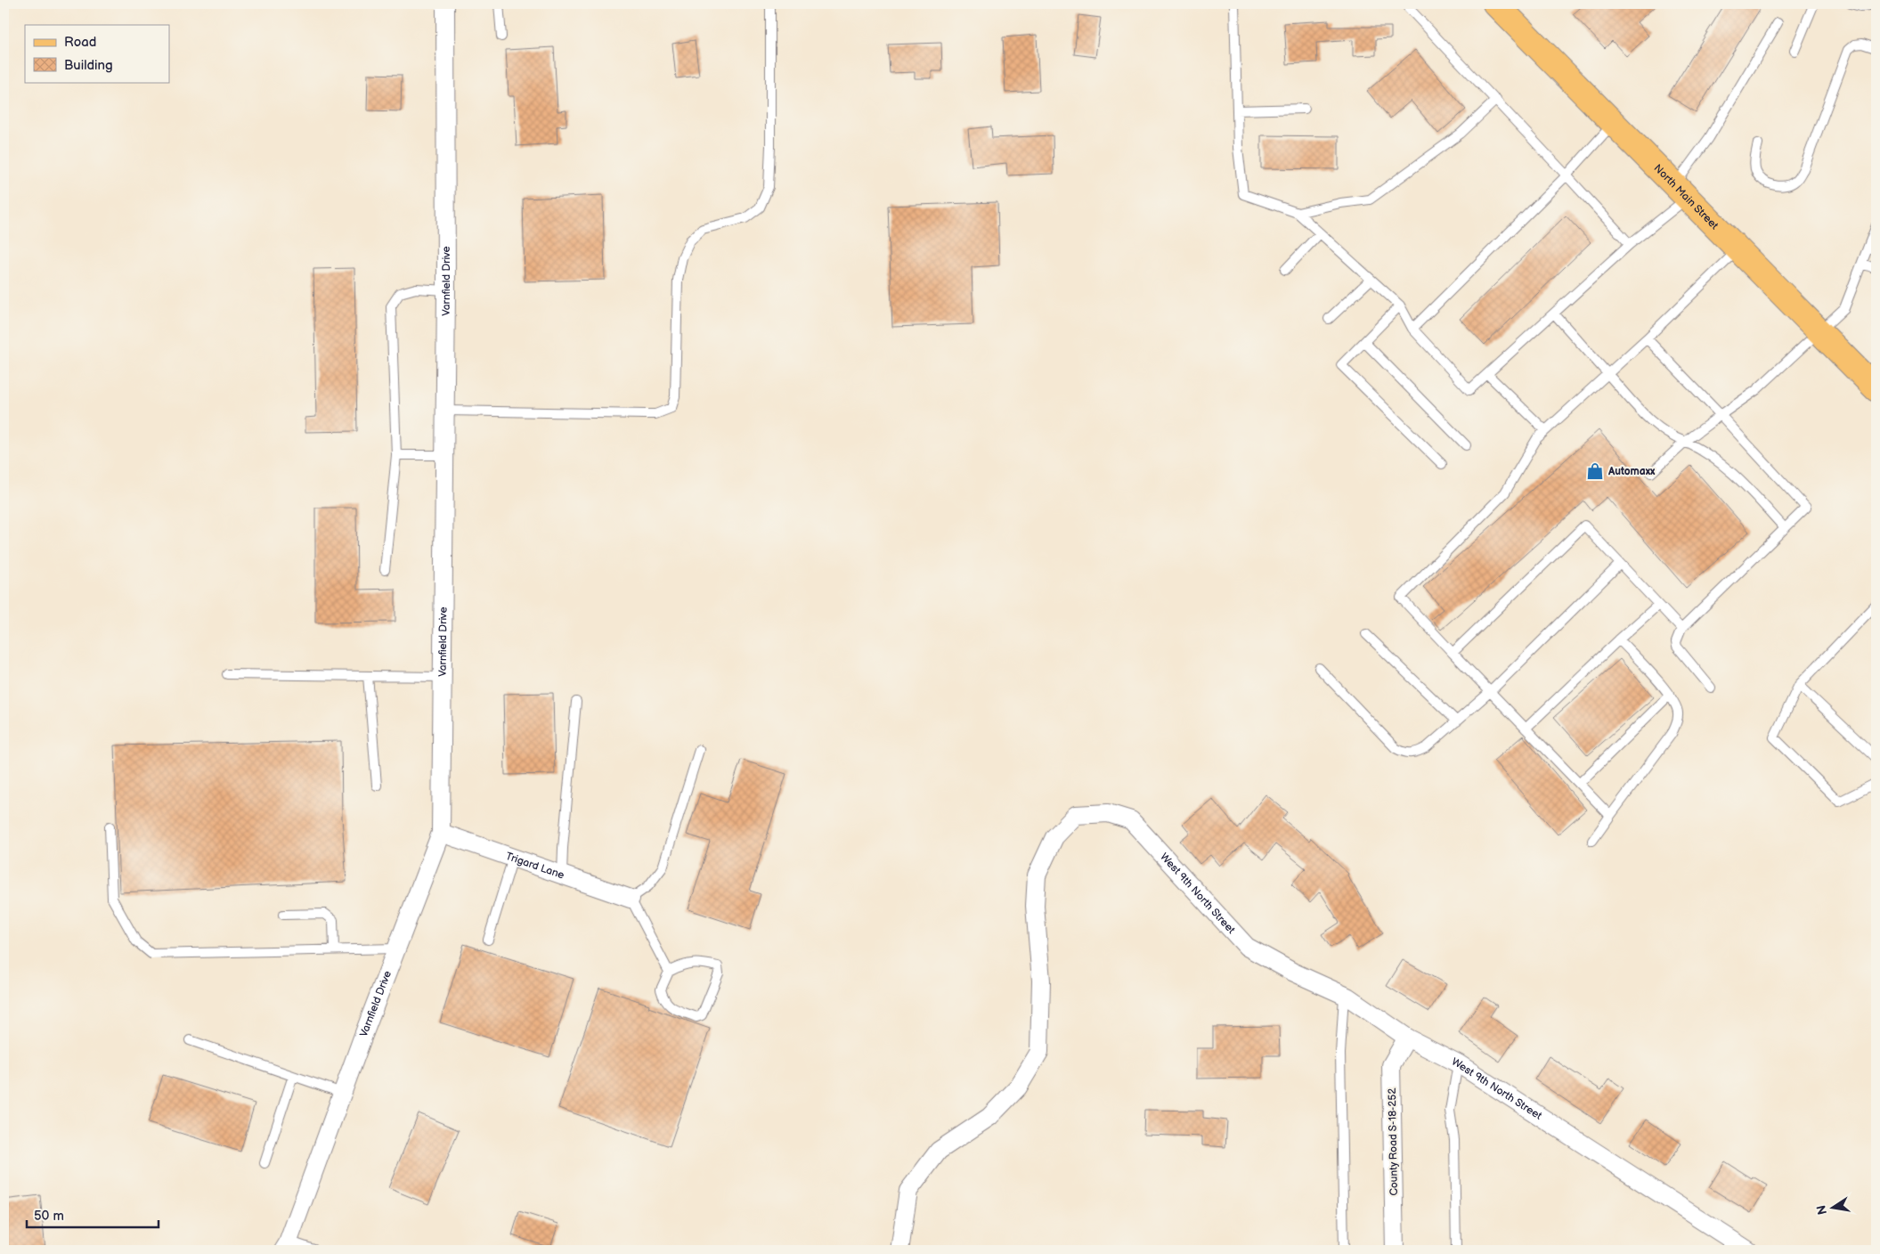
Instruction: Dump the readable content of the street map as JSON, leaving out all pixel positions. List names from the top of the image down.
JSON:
{
  "streets": {
    "main road": ["North Main Street"],
    "street": [
      "Varnfield Drive",
      "Trigard Lane",
      "West 9th North Street",
      "County Road S-18-252"
    ]
  },
  "crossings": [
    ["Varnfield Drive", "Trigard Lane"],
    ["West 9th North Street", "County Road S-18-252"]
  ],
  "places": {
    "shop": ["Automaxx"]
  },
  "legend": ["Road", "Building"],
  "scale_bar": "50 m",
  "north": "left"
}
